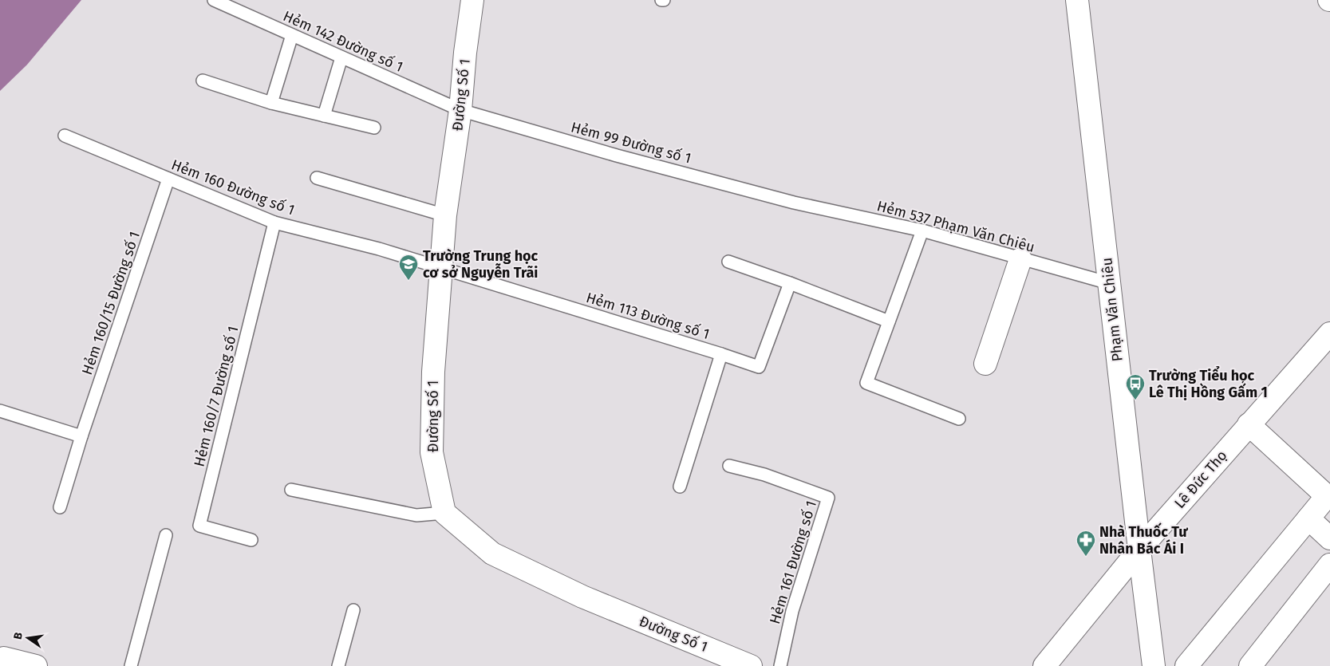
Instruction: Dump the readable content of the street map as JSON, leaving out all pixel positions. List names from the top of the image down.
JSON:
{
  "streets": {
    "street": ["Đường Số 1", "Phạm Văn Chiêu", "Lê Đức Thọ"],
    "lane": [
      "Hẻm 142 Đường số 1",
      "Hẻm 99 Đường số 1",
      "Hẻm 160 Đường số 1",
      "Hẻm 537 Phạm Văn Chiêu",
      "Hẻm 160/15 Đường số 1",
      "Hẻm 113 Đường số 1",
      "Hẻm 160/7 Đường số 1",
      "Hẻm 161 Đường số 1"
    ]
  },
  "crossings": [
    ["Hẻm 142 Đường số 1", "Đường Số 1"],
    ["Hẻm 142 Đường số 1", "Hẻm 99 Đường số 1"],
    ["Đường Số 1", "Hẻm 99 Đường số 1"],
    ["Đường Số 1", "Hẻm 160 Đường số 1"],
    ["Đường Số 1", "Hẻm 113 Đường số 1"],
    ["Hẻm 99 Đường số 1", "Hẻm 537 Phạm Văn Chiêu"],
    ["Hẻm 160 Đường số 1", "Hẻm 160/15 Đường số 1"],
    ["Hẻm 160 Đường số 1", "Hẻm 113 Đường số 1"],
    ["Hẻm 160 Đường số 1", "Hẻm 160/7 Đường số 1"],
    ["Hẻm 537 Phạm Văn Chiêu", "Phạm Văn Chiêu"],
    ["Phạm Văn Chiêu", "Lê Đức Thọ"]
  ],
  "places": {
    "school or university": ["Trường Trung học cơ sở Nguyễn Trãi"],
    "bus stop": ["Trường Tiểu học Lê Thị Hồng Gấm 1"],
    "pharmacy": ["Nhà Thuốc Tư Nhân Bác Ái I"]
  },
  "north": "left"
}
